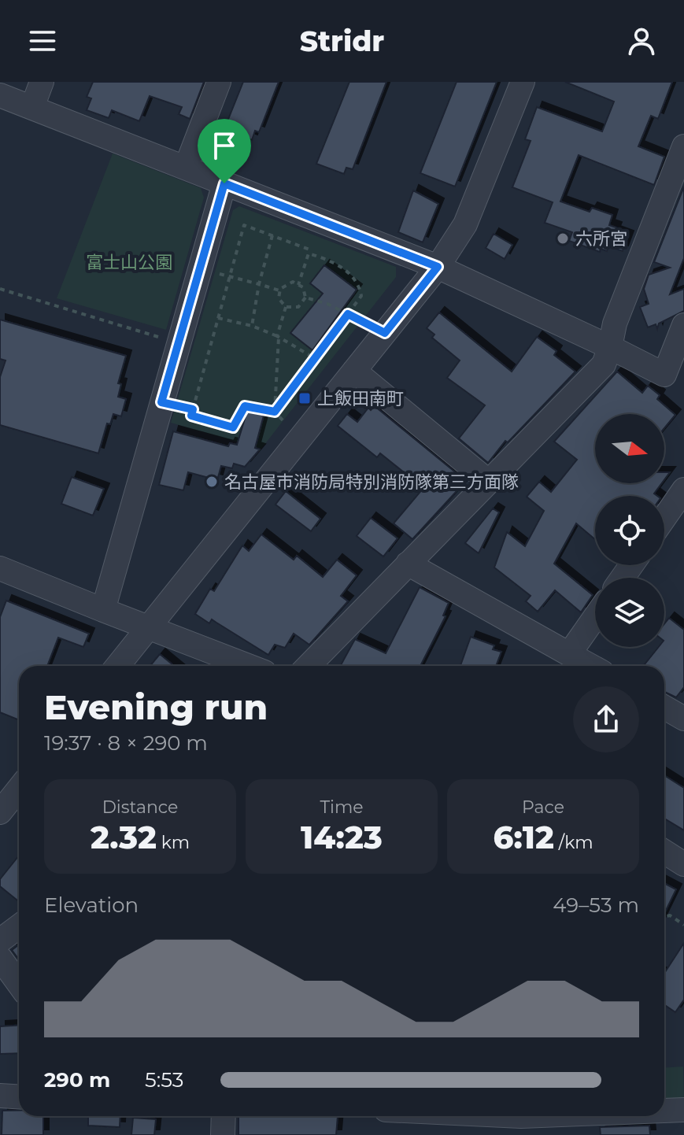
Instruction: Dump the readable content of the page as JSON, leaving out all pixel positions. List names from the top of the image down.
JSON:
{
  "parks": ["富士山公園"],
  "places": {
    "other": ["六所宮", "名古屋市消防局特別消防隊第三方面隊"],
    "transit": ["上飯田南町"]
  },
  "north": "right",
  "page": {
    "header": "Stridr",
    "heading": ["Evening run", "19:37 · 8 × 290 m"],
    "stats": [
      ["Distance", "2.32 km"],
      ["Time", "14:23"],
      ["Pace", "6:12 /km"]
    ],
    "chart": ["Elevation", "49–53 m"],
    "list": [
      {
        "name": "290 m",
        "note": "5:53"
      }
    ]
  }
}
